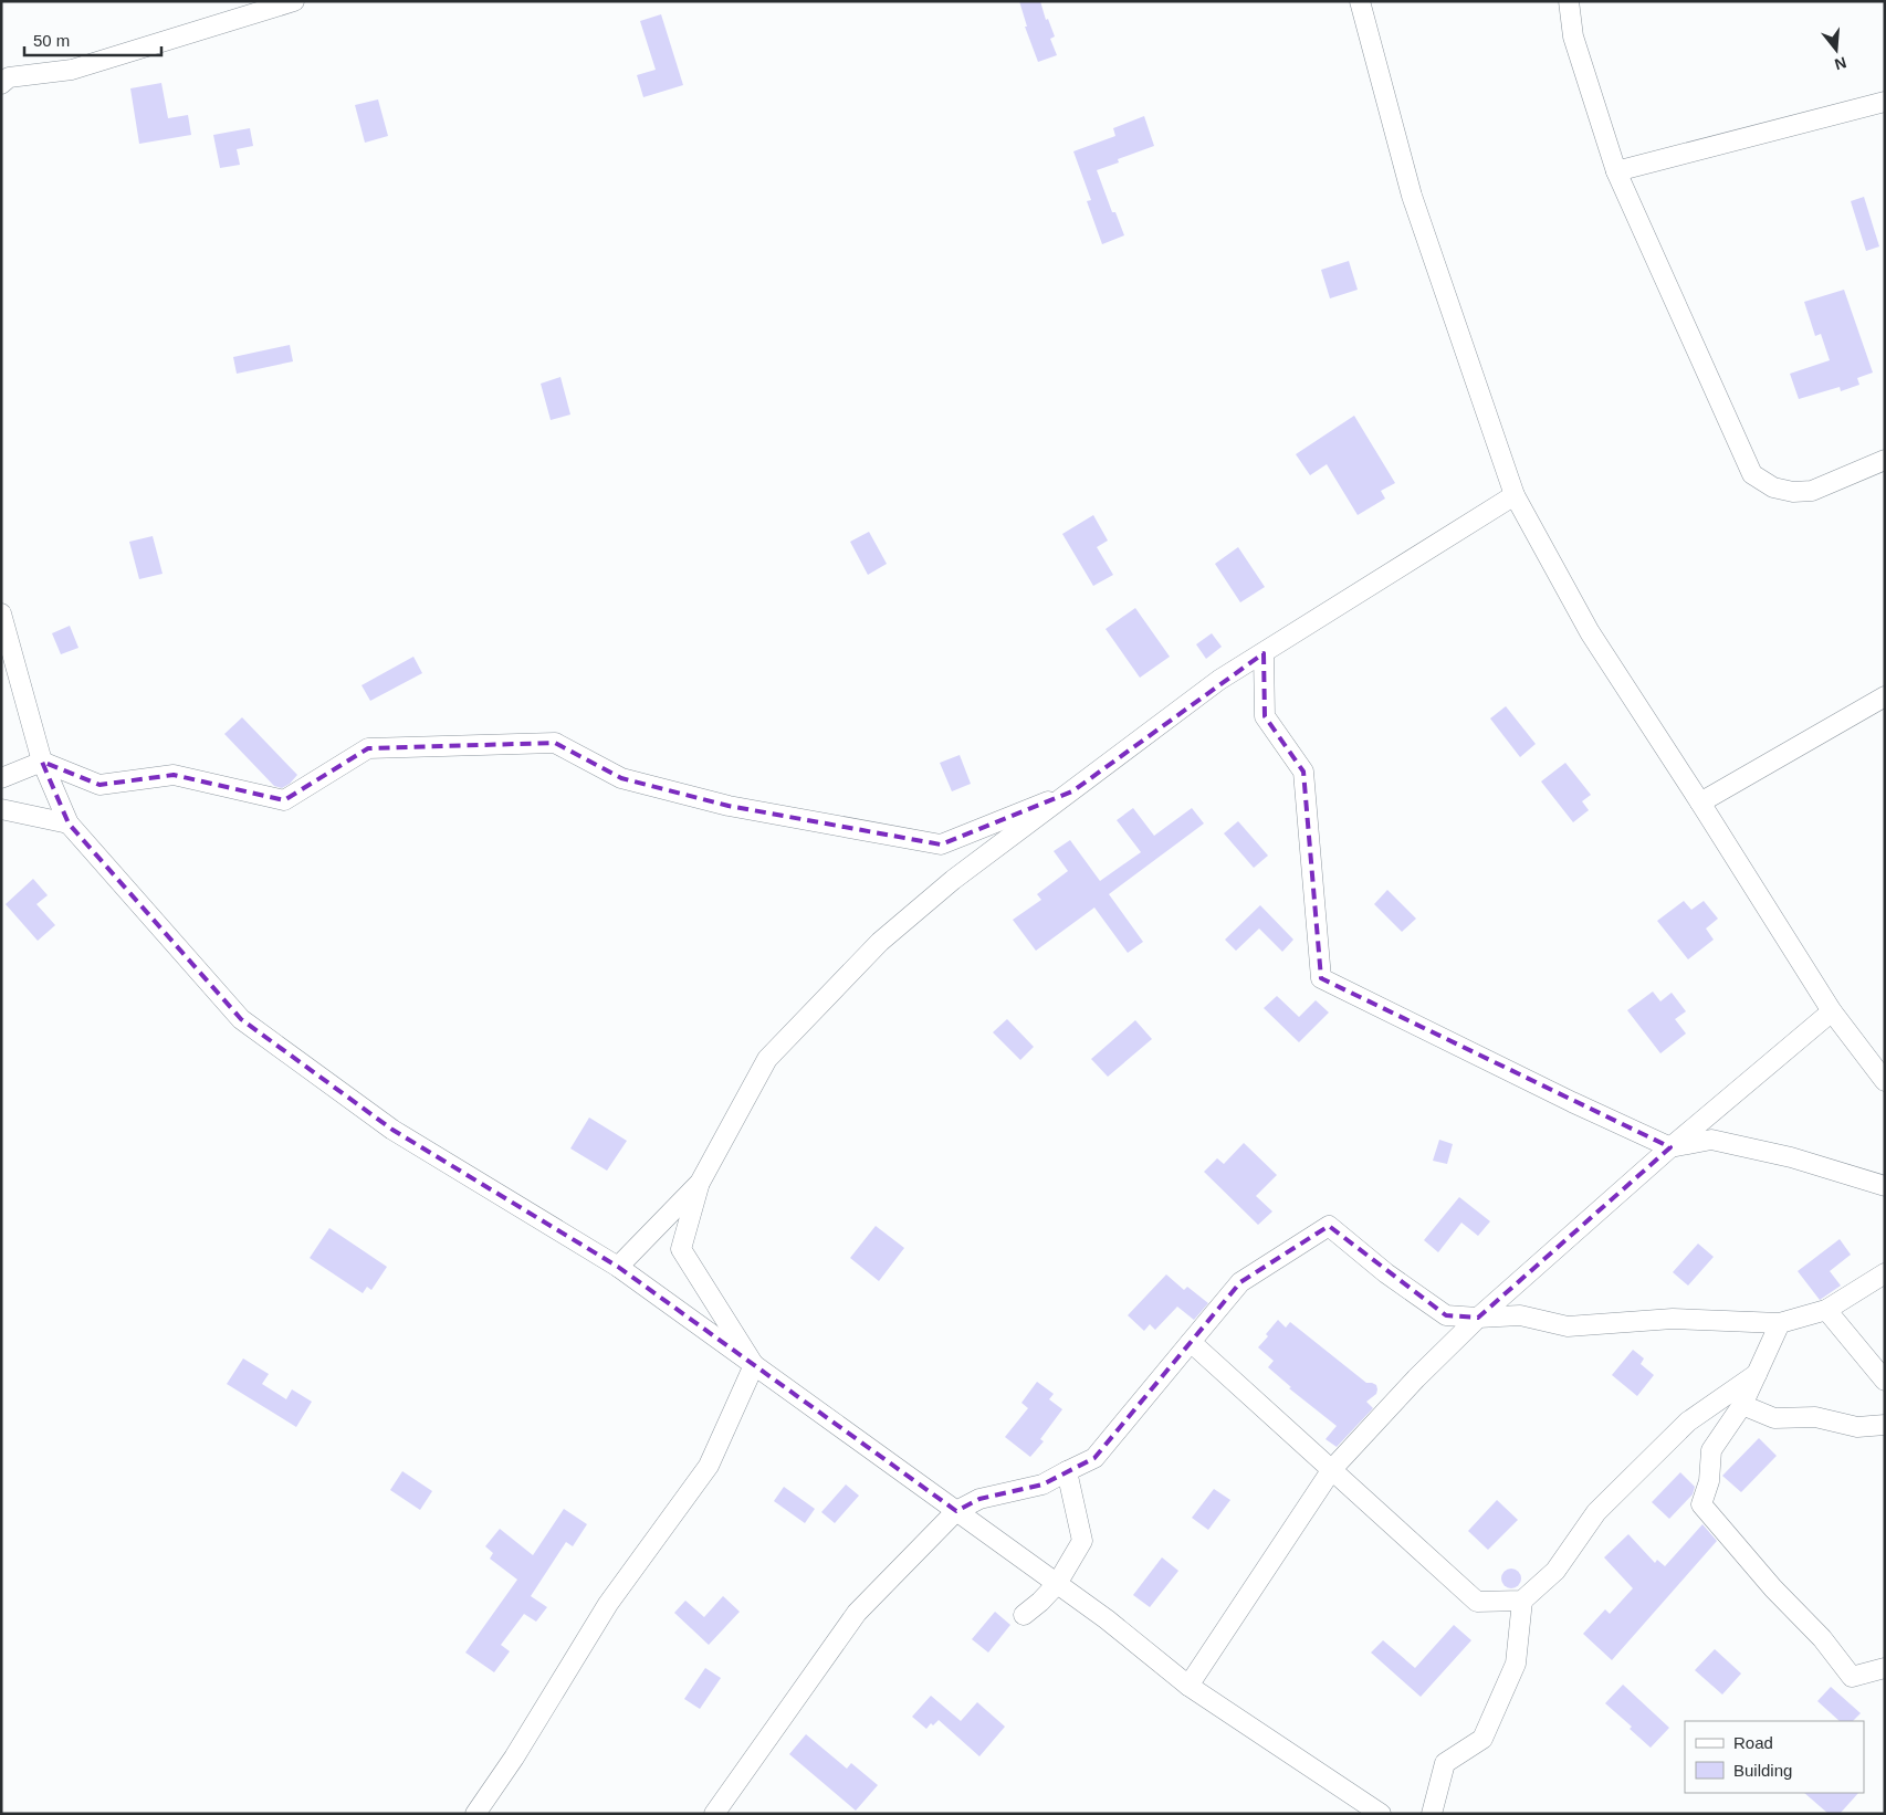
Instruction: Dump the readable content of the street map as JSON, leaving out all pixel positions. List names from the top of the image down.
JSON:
{
  "legend": ["Road", "Building"],
  "scale_bar": "50 m",
  "north": "bottom"
}
